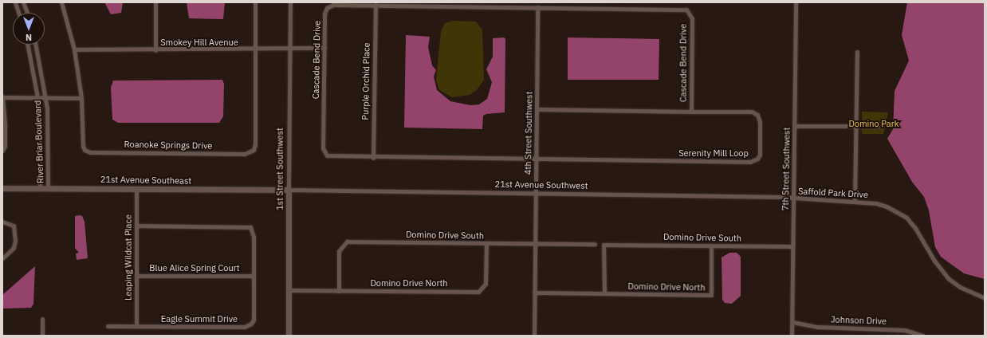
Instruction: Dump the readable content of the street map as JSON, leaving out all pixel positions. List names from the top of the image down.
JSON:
{
  "streets": {
    "street": [
      "Smokey Hill Avenue",
      "Cascade Bend Drive",
      "Purple Orchid Place",
      "4th Street Southwest",
      "River Briar Boulevard",
      "Roanoke Springs Drive",
      "Serenity Mill Loop",
      "1st Street Southwest",
      "7th Street Southwest",
      "21st Avenue Southeast",
      "21st Avenue Southwest",
      "Saffold Park Drive",
      "Domino Drive South",
      "Leaping Wildcat Place",
      "Blue Alice Spring Court",
      "Domino Drive North",
      "Eagle Summit Drive",
      "Johnson Drive"
    ]
  },
  "crossings": [
    ["Smokey Hill Avenue", "Cascade Bend Drive"],
    ["Smokey Hill Avenue", "Roanoke Springs Drive"],
    ["Smokey Hill Avenue", "1st Street Southwest"],
    ["Cascade Bend Drive", "Purple Orchid Place"],
    ["Cascade Bend Drive", "4th Street Southwest"],
    ["Cascade Bend Drive", "Serenity Mill Loop"],
    ["4th Street Southwest", "Serenity Mill Loop"],
    ["4th Street Southwest", "21st Avenue Southwest"],
    ["4th Street Southwest", "Domino Drive South"],
    ["4th Street Southwest", "Domino Drive North"],
    ["River Briar Boulevard", "21st Avenue Southeast"],
    ["1st Street Southwest", "21st Avenue Southeast"],
    ["1st Street Southwest", "21st Avenue Southwest"],
    ["1st Street Southwest", "Domino Drive North"],
    ["7th Street Southwest", "21st Avenue Southwest"],
    ["7th Street Southwest", "Saffold Park Drive"],
    ["7th Street Southwest", "Domino Drive South"],
    ["7th Street Southwest", "Johnson Drive"],
    ["21st Avenue Southeast", "21st Avenue Southwest"],
    ["21st Avenue Southeast", "Leaping Wildcat Place"],
    ["21st Avenue Southwest", "Saffold Park Drive"],
    ["Domino Drive South", "Domino Drive North"],
    ["Leaping Wildcat Place", "Blue Alice Spring Court"],
    ["Leaping Wildcat Place", "Eagle Summit Drive"],
    ["Blue Alice Spring Court", "Eagle Summit Drive"]
  ],
  "parks": ["Domino Park"],
  "north": "bottom"
}
